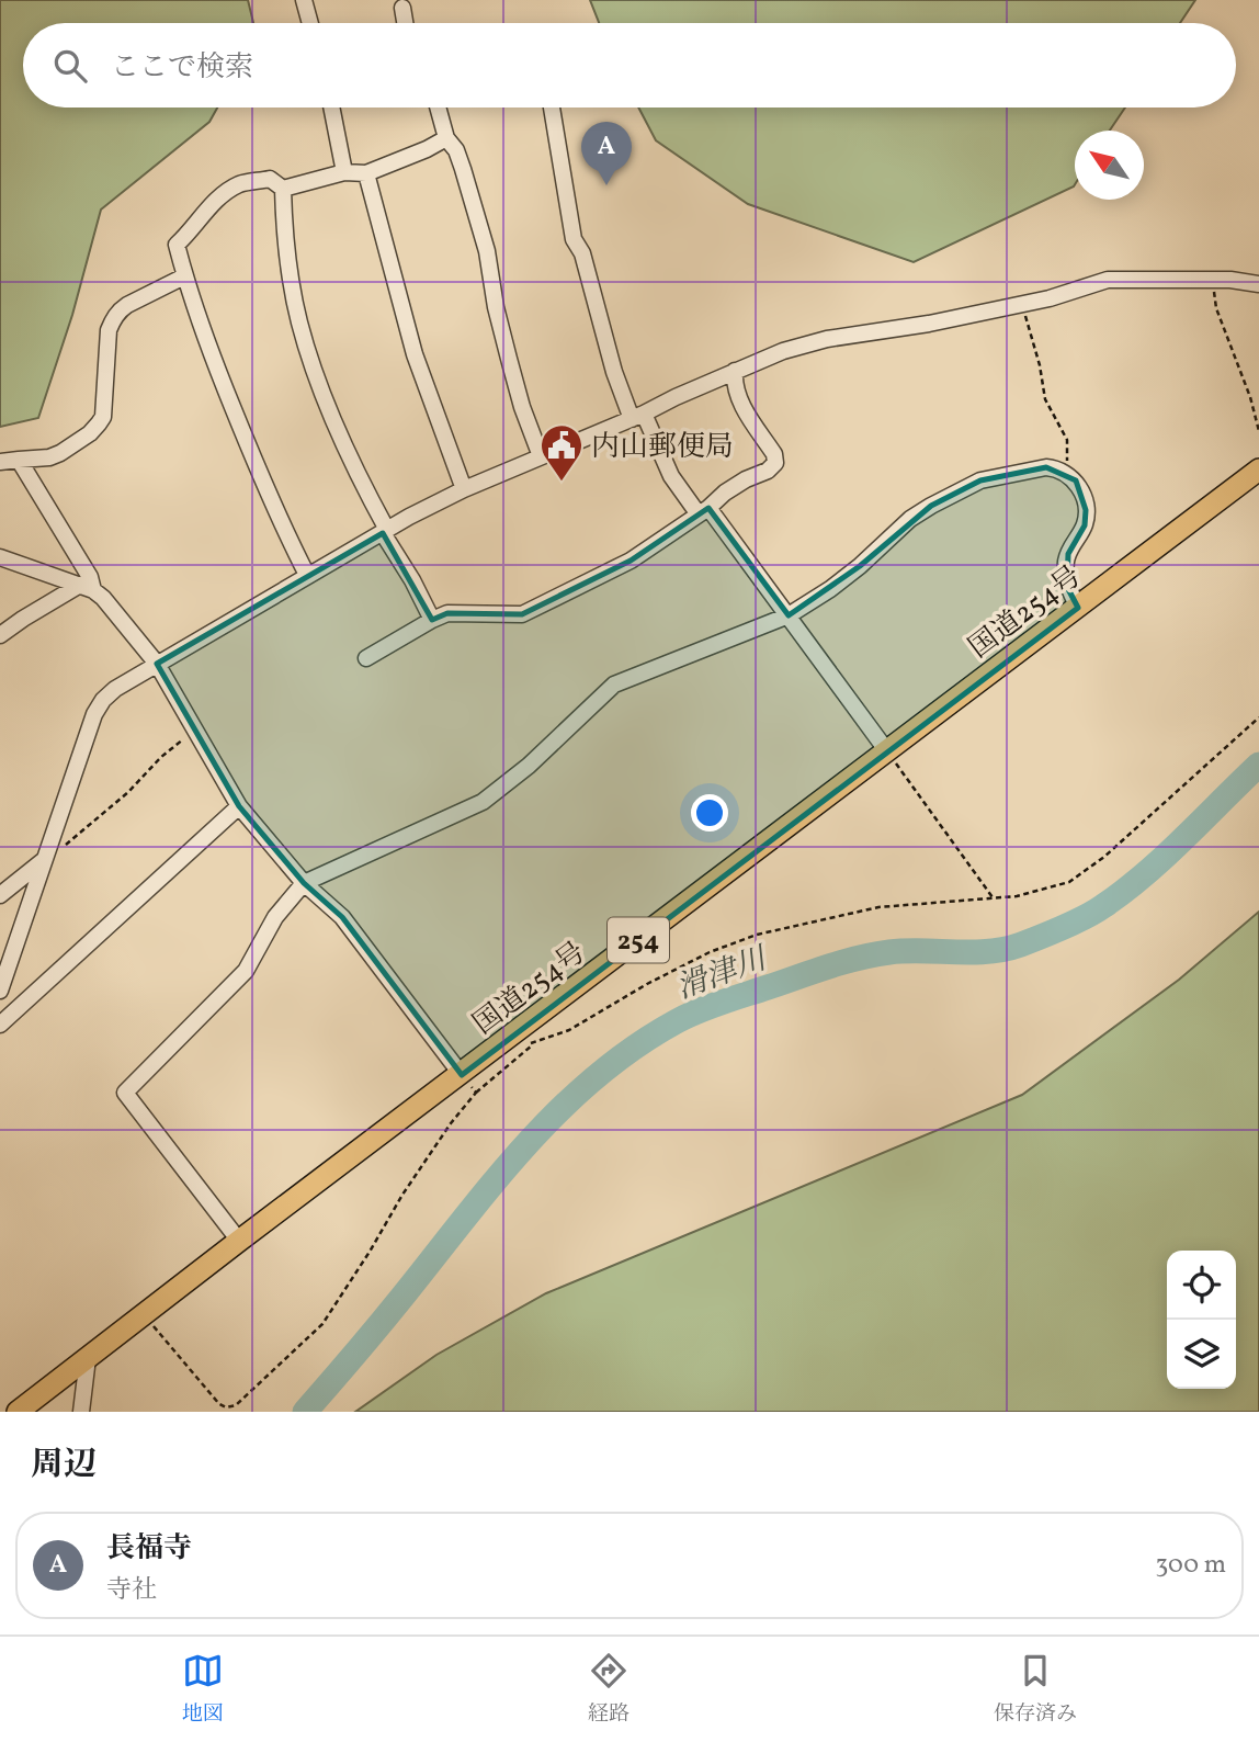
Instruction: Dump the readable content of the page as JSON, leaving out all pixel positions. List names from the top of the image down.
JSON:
{
  "streets": {
    "highway": ["国道254号", "254"]
  },
  "water": ["滑津川"],
  "places": {
    "public building": ["内山郵便局"]
  },
  "north": "top left",
  "page": {
    "search": "ここで検索",
    "pins": "A",
    "heading": "周辺",
    "list": [
      {
        "mark": "A",
        "name": "長福寺",
        "note": "寺社",
        "value": "300 m"
      }
    ],
    "nav": ["地図", "経路", "保存済み"]
  }
}
